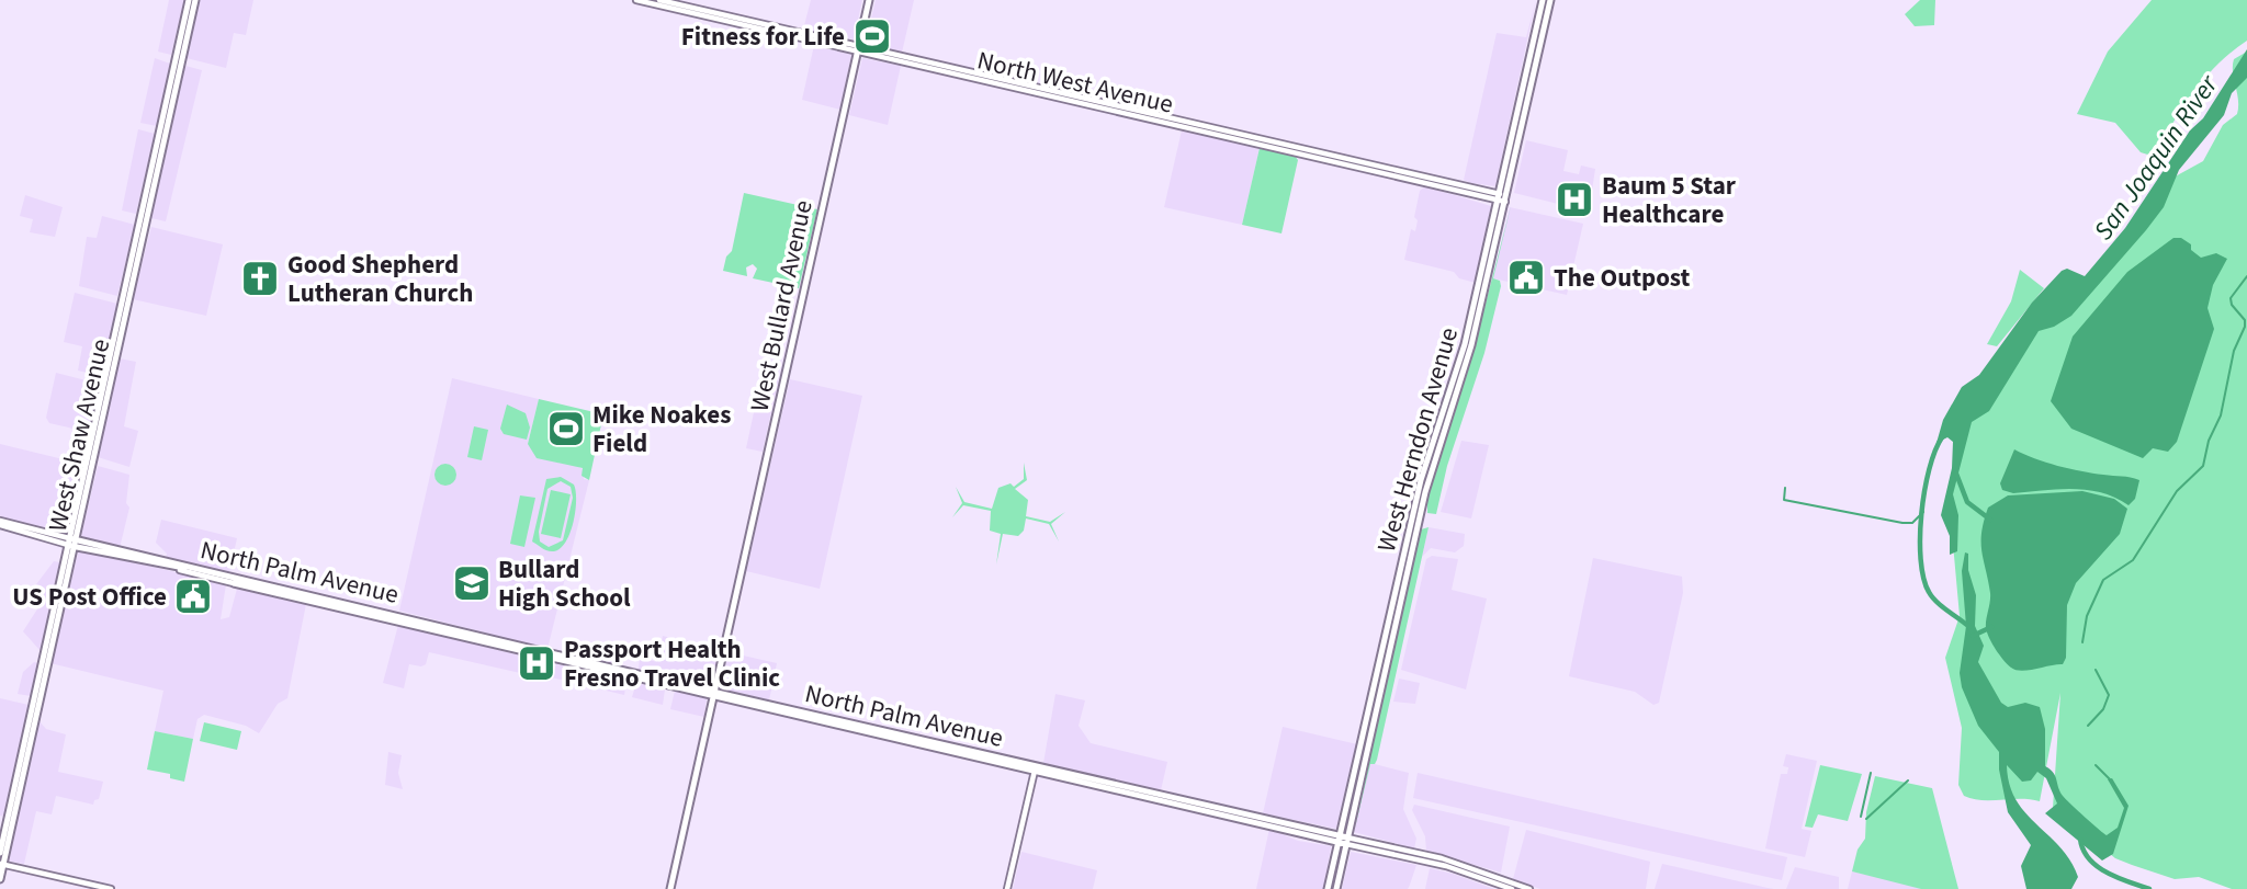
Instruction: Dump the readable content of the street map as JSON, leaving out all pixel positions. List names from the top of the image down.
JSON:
{
  "streets": {
    "main road": [
      "North West Avenue",
      "West Bullard Avenue",
      "West Shaw Avenue",
      "West Herndon Avenue",
      "North Palm Avenue"
    ]
  },
  "crossings": [
    ["North West Avenue", "West Bullard Avenue"],
    ["North West Avenue", "West Herndon Avenue"],
    ["West Bullard Avenue", "North Palm Avenue"],
    ["West Shaw Avenue", "North Palm Avenue"],
    ["West Herndon Avenue", "North Palm Avenue"]
  ],
  "water": ["San Joaquin River"],
  "places": {
    "sports": ["Fitness for Life", "Mike Noakes Field"],
    "hospital": ["Baum 5 Star Healthcare", "Passport Health Fresno Travel Clinic"],
    "public building": ["The Outpost", "US Post Office"],
    "church": ["Good Shepherd Lutheran Church"],
    "school or university": ["Bullard High School"]
  }
}
